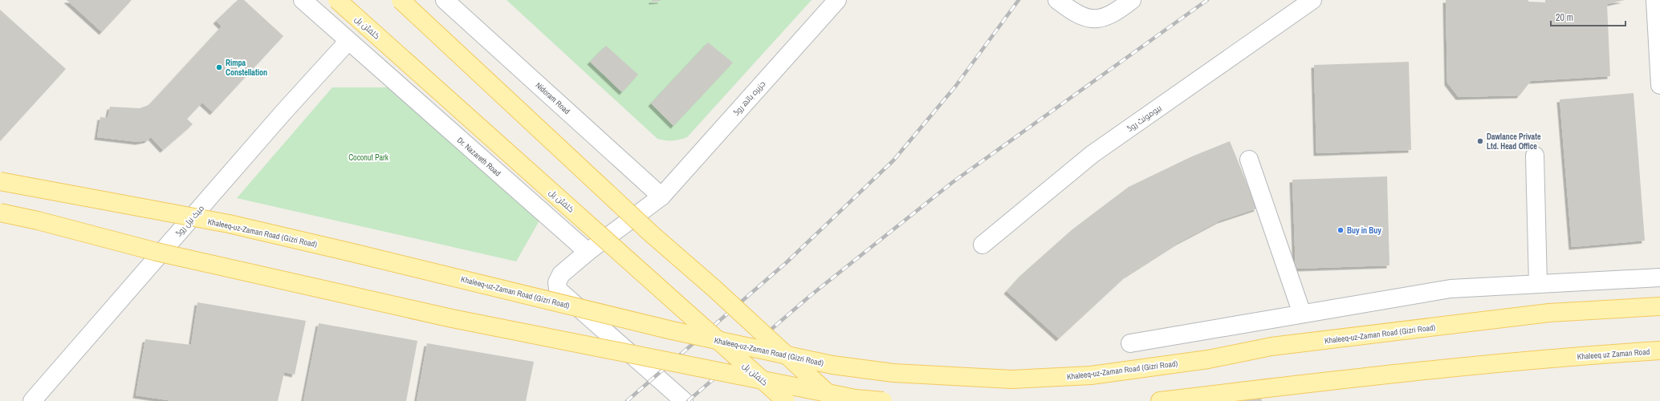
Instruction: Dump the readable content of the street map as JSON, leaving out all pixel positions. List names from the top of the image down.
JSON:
{
  "streets": {
    "main road": ["کلفٹن پل", "Khaleeq-uz-Zaman Road (Gizri Road)", "Khaleeq uz Zaman Road"],
    "street": [
      "Nidoram Road",
      "جزیرہ باتھ روڈ",
      "بیومونٹ روڈ",
      "Dr. Nazareth Road",
      "میک نیل روڈ"
    ]
  },
  "crossings": [
    ["Nidoram Road", "جزیرہ باتھ روڈ"],
    ["Dr. Nazareth Road", "میک نیل روڈ"]
  ],
  "parks": ["Coconut Park"],
  "places": ["Rimpa Constellation", "Dawlance Private Ltd. Head Office", "Buy in Buy"],
  "scale_bar": "20 m"
}
